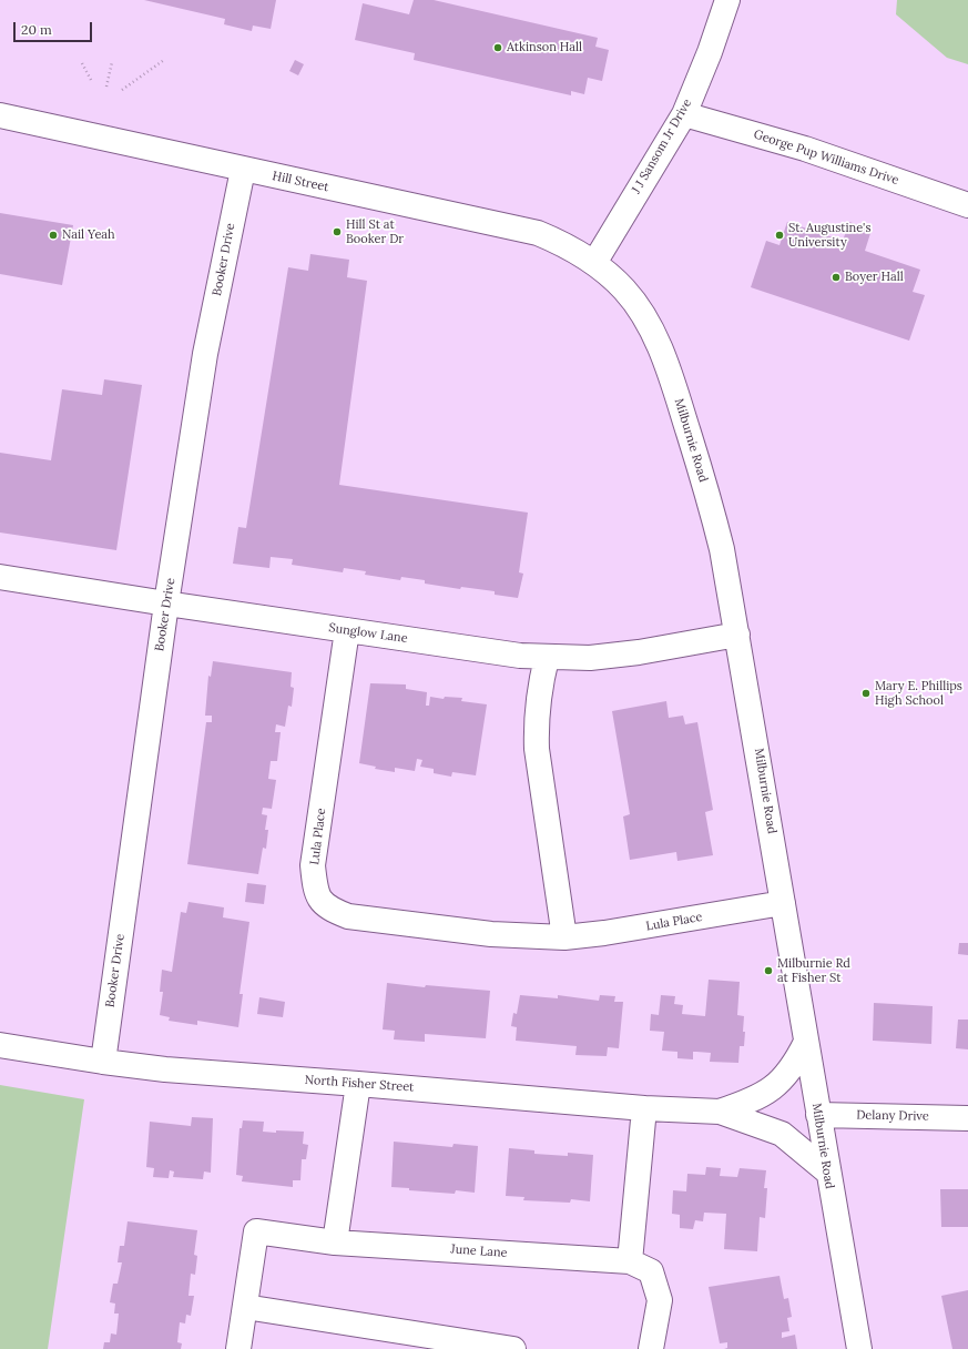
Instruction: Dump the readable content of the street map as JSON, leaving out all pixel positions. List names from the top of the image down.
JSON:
{
  "streets": {
    "street": [
      "J J Sansom Jr Drive",
      "George Pup Williams Drive",
      "Hill Street",
      "Booker Drive",
      "Milburnie Road",
      "Sunglow Lane",
      "Lula Place",
      "North Fisher Street",
      "Delany Drive",
      "June Lane"
    ]
  },
  "crossings": [
    ["J J Sansom Jr Drive", "George Pup Williams Drive"],
    ["J J Sansom Jr Drive", "Hill Street"],
    ["J J Sansom Jr Drive", "Milburnie Road"],
    ["Hill Street", "Booker Drive"],
    ["Hill Street", "Milburnie Road"],
    ["Booker Drive", "Sunglow Lane"],
    ["Booker Drive", "North Fisher Street"],
    ["Milburnie Road", "Sunglow Lane"],
    ["Milburnie Road", "Lula Place"],
    ["Milburnie Road", "North Fisher Street"],
    ["Milburnie Road", "Delany Drive"],
    ["Sunglow Lane", "Lula Place"]
  ],
  "places": [
    "Atkinson Hall",
    "Hill St at Booker Dr",
    "Nail Yeah",
    "St. Augustine's University",
    "Boyer Hall",
    "Mary E. Phillips High School",
    "Milburnie Rd at Fisher St"
  ],
  "scale_bar": "20 m"
}
